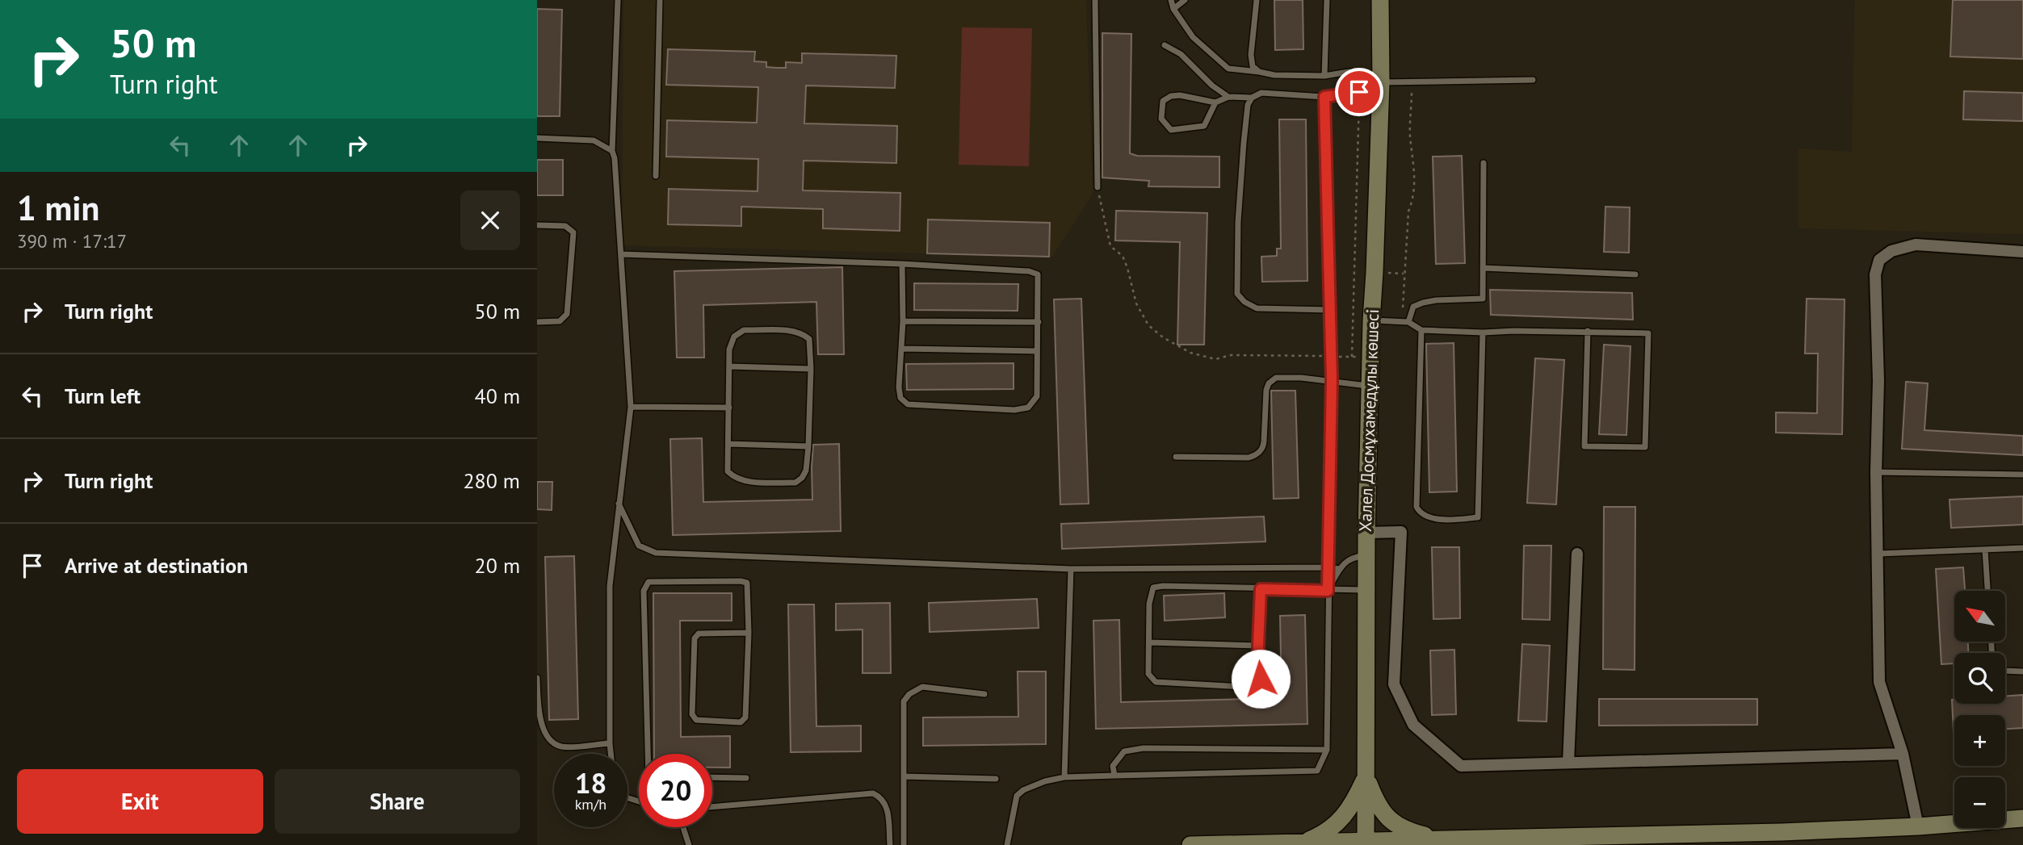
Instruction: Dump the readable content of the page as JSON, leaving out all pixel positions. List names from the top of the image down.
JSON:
{
  "streets": {
    "main road": ["Халел Досмұхамедұлы көшесі"]
  },
  "north": "top left",
  "page": {
    "turn": ["50 m", "Turn right"],
    "heading": ["1 min", "390 m · 17:17"],
    "list": [
      {
        "name": "Turn right",
        "value": "50 m"
      },
      {
        "name": "Turn left",
        "value": "40 m"
      },
      {
        "name": "Turn right",
        "value": "280 m"
      },
      {
        "name": "Arrive at destination",
        "value": "20 m"
      }
    ],
    "map_buttons": ["+", "−"],
    "speed": "18 km/h",
    "limit": "20",
    "buttons": ["Exit", "Share"]
  }
}
